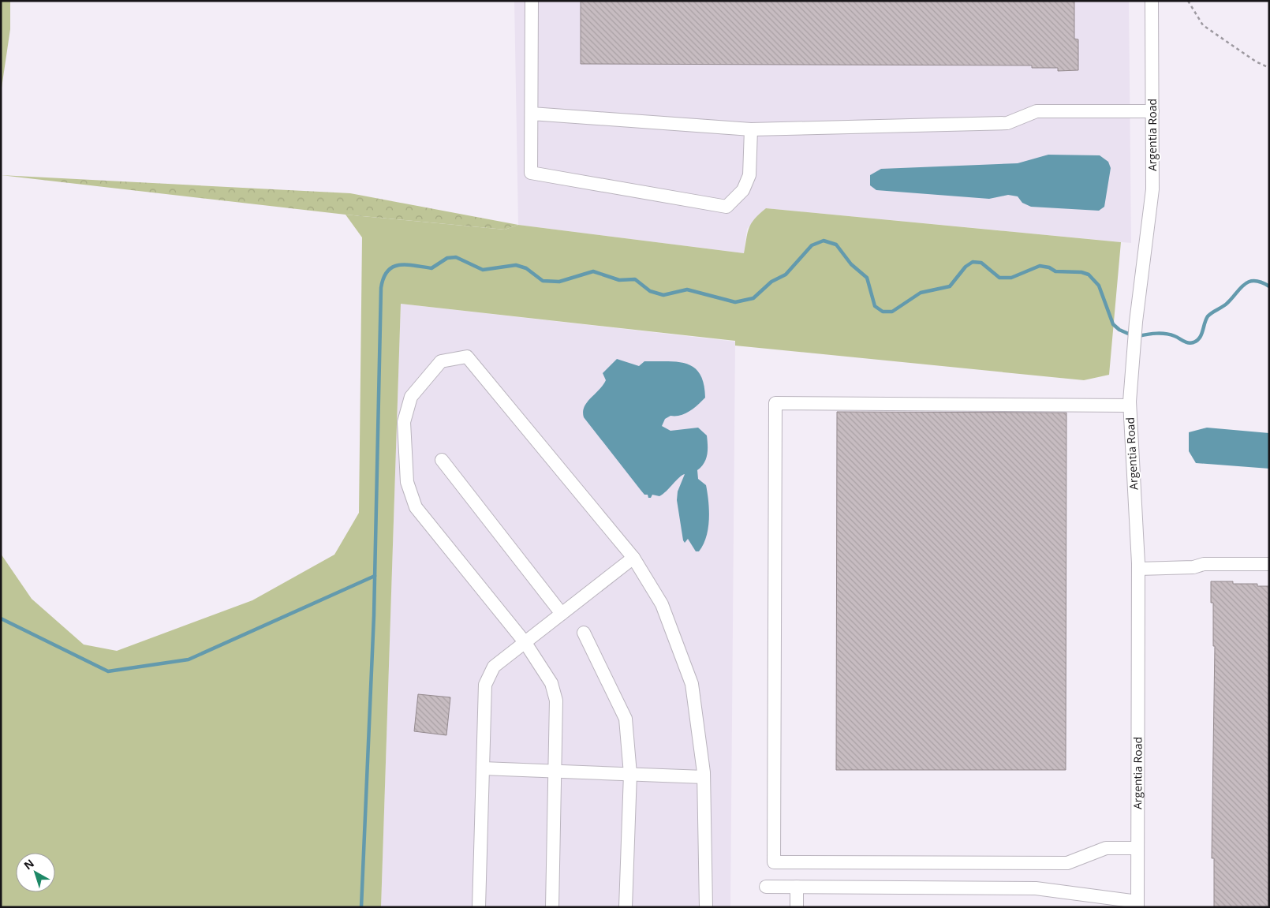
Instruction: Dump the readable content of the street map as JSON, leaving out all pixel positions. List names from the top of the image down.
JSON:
{
  "streets": {
    "street": ["Argentia Road"]
  },
  "north": "top left"
}
